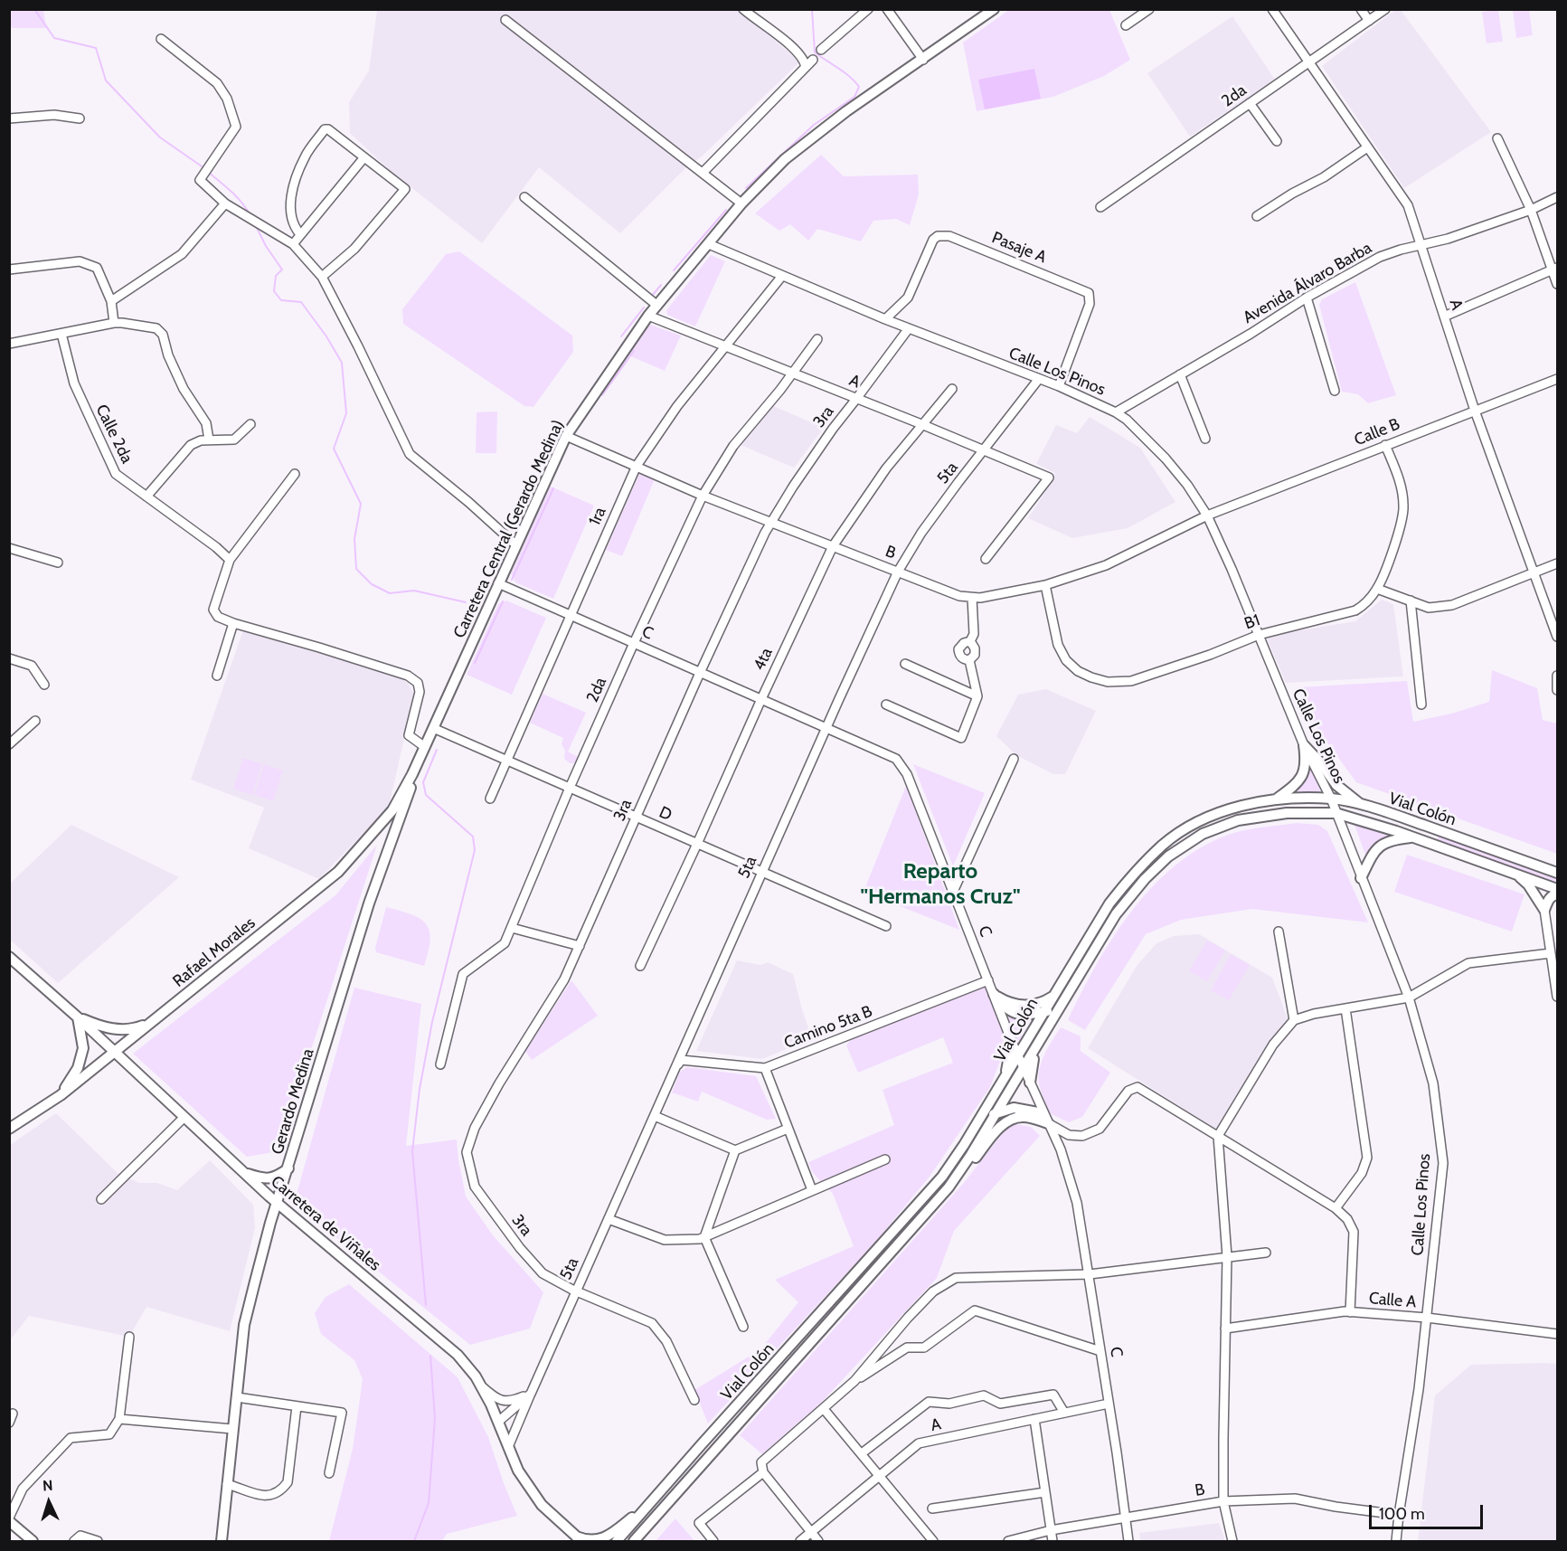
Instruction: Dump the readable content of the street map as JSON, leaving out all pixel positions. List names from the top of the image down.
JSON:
{
  "streets": {
    "main road": [
      "Carretera Central (Gerardo Medina)",
      "Vial Colón",
      "Rafael Morales",
      "Gerardo Medina",
      "Carretera de Viñales"
    ],
    "street": [
      "2da",
      "Pasaje A",
      "Avenida Álvaro Barba",
      "A",
      "Calle Los Pinos",
      "3ra",
      "Calle B",
      "Calle 2da",
      "5ta",
      "1ra",
      "B",
      "B1",
      "C",
      "4ta",
      "D",
      "Camino 5ta B",
      "Calle A"
    ]
  },
  "crossings": [
    ["2da", "A"],
    ["2da", "B"],
    ["2da", "C"],
    ["2da", "D"],
    ["Pasaje A", "Calle Los Pinos"],
    ["Avenida Álvaro Barba", "A"],
    ["Avenida Álvaro Barba", "Calle Los Pinos"],
    ["A", "3ra"],
    ["A", "Calle B"],
    ["A", "5ta"],
    ["A", "1ra"],
    ["A", "Carretera Central (Gerardo Medina)"],
    ["A", "C"],
    ["A", "4ta"],
    ["Calle Los Pinos", "3ra"],
    ["Calle Los Pinos", "Calle B"],
    ["Calle Los Pinos", "5ta"],
    ["Calle Los Pinos", "1ra"],
    ["Calle Los Pinos", "Carretera Central (Gerardo Medina)"],
    ["Calle Los Pinos", "B"],
    ["Calle Los Pinos", "B1"],
    ["Calle Los Pinos", "Vial Colón"],
    ["Calle Los Pinos", "Calle A"],
    ["3ra", "5ta"],
    ["3ra", "B"],
    ["3ra", "C"],
    ["3ra", "D"],
    ["Calle B", "B"],
    ["Calle B", "B1"],
    ["5ta", "B"],
    ["5ta", "C"],
    ["5ta", "D"],
    ["5ta", "Camino 5ta B"],
    ["5ta", "Carretera de Viñales"],
    ["1ra", "B"],
    ["1ra", "C"],
    ["1ra", "D"],
    ["Carretera Central (Gerardo Medina)", "B"],
    ["Carretera Central (Gerardo Medina)", "C"],
    ["Carretera Central (Gerardo Medina)", "D"],
    ["Carretera Central (Gerardo Medina)", "Rafael Morales"],
    ["Carretera Central (Gerardo Medina)", "Gerardo Medina"],
    ["B", "B1"],
    ["B", "C"],
    ["B", "4ta"],
    ["C", "4ta"],
    ["C", "Vial Colón"],
    ["C", "Camino 5ta B"],
    ["4ta", "D"],
    ["Rafael Morales", "Gerardo Medina"],
    ["Rafael Morales", "Carretera de Viñales"],
    ["Gerardo Medina", "Carretera de Viñales"]
  ],
  "districts": ["Reparto \"Hermanos Cruz\""],
  "scale_bar": "100 m",
  "north": "top"
}
